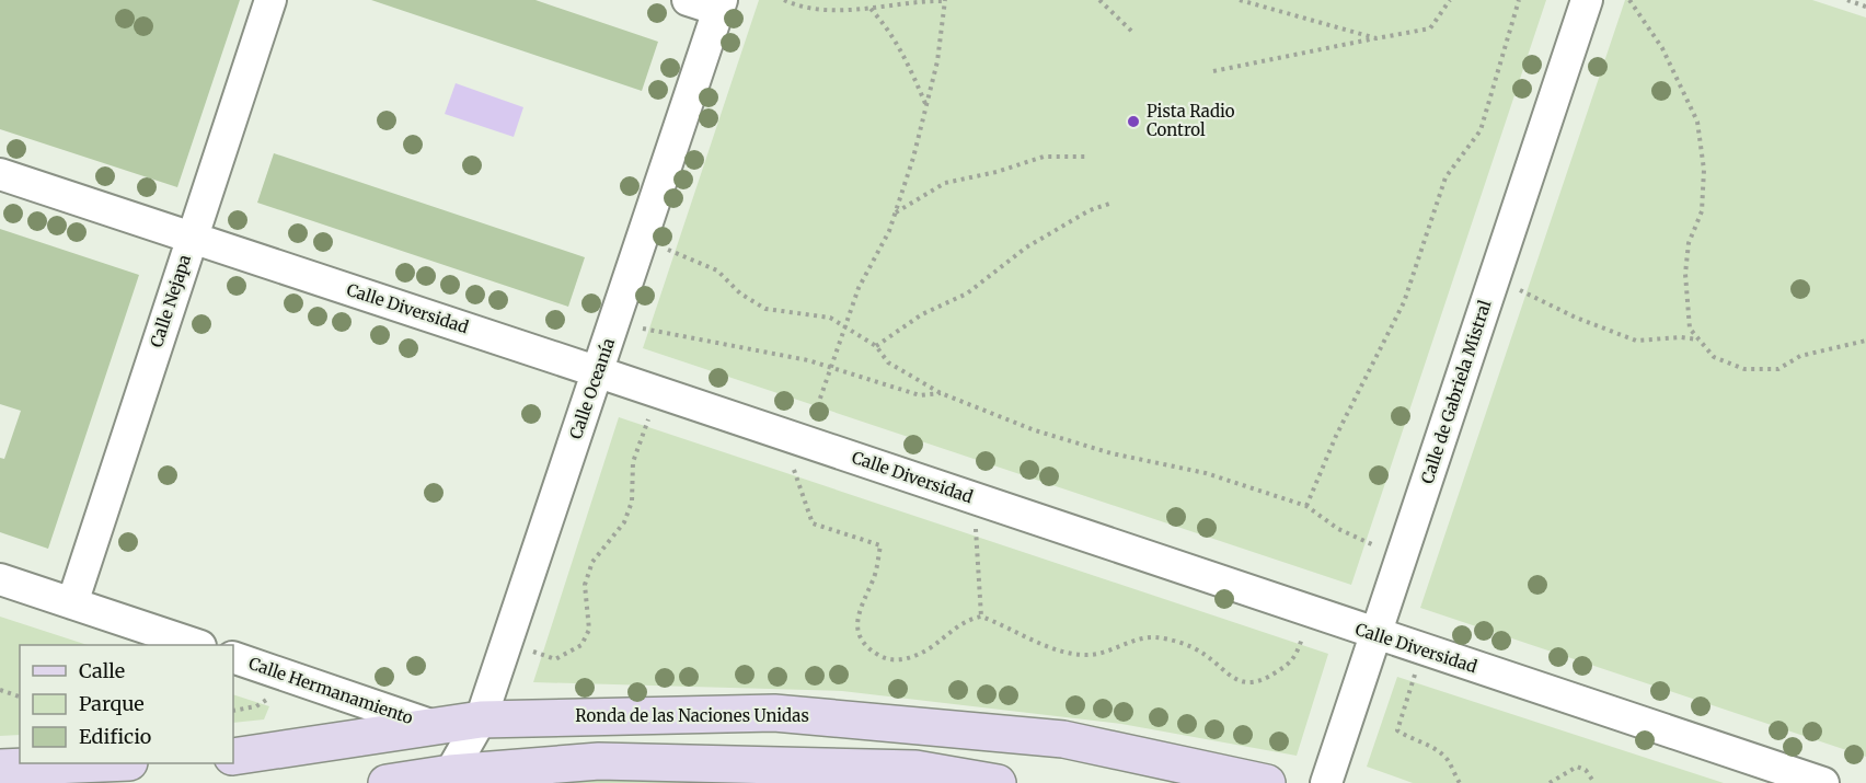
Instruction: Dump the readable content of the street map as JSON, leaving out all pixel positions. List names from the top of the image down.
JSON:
{
  "streets": {
    "street": [
      "Calle Nejapa",
      "Calle Diversidad",
      "Calle Oceanía",
      "Calle de Gabriela Mistral",
      "Calle Hermanamiento",
      "Ronda de las Naciones Unidas"
    ]
  },
  "crossings": [
    ["Calle Nejapa", "Calle Diversidad"],
    ["Calle Diversidad", "Calle Oceanía"],
    ["Calle Diversidad", "Calle de Gabriela Mistral"],
    ["Calle Oceanía", "Ronda de las Naciones Unidas"],
    ["Calle Hermanamiento", "Ronda de las Naciones Unidas"]
  ],
  "places": ["Pista Radio Control"],
  "legend": ["Calle", "Parque", "Edificio"]
}
